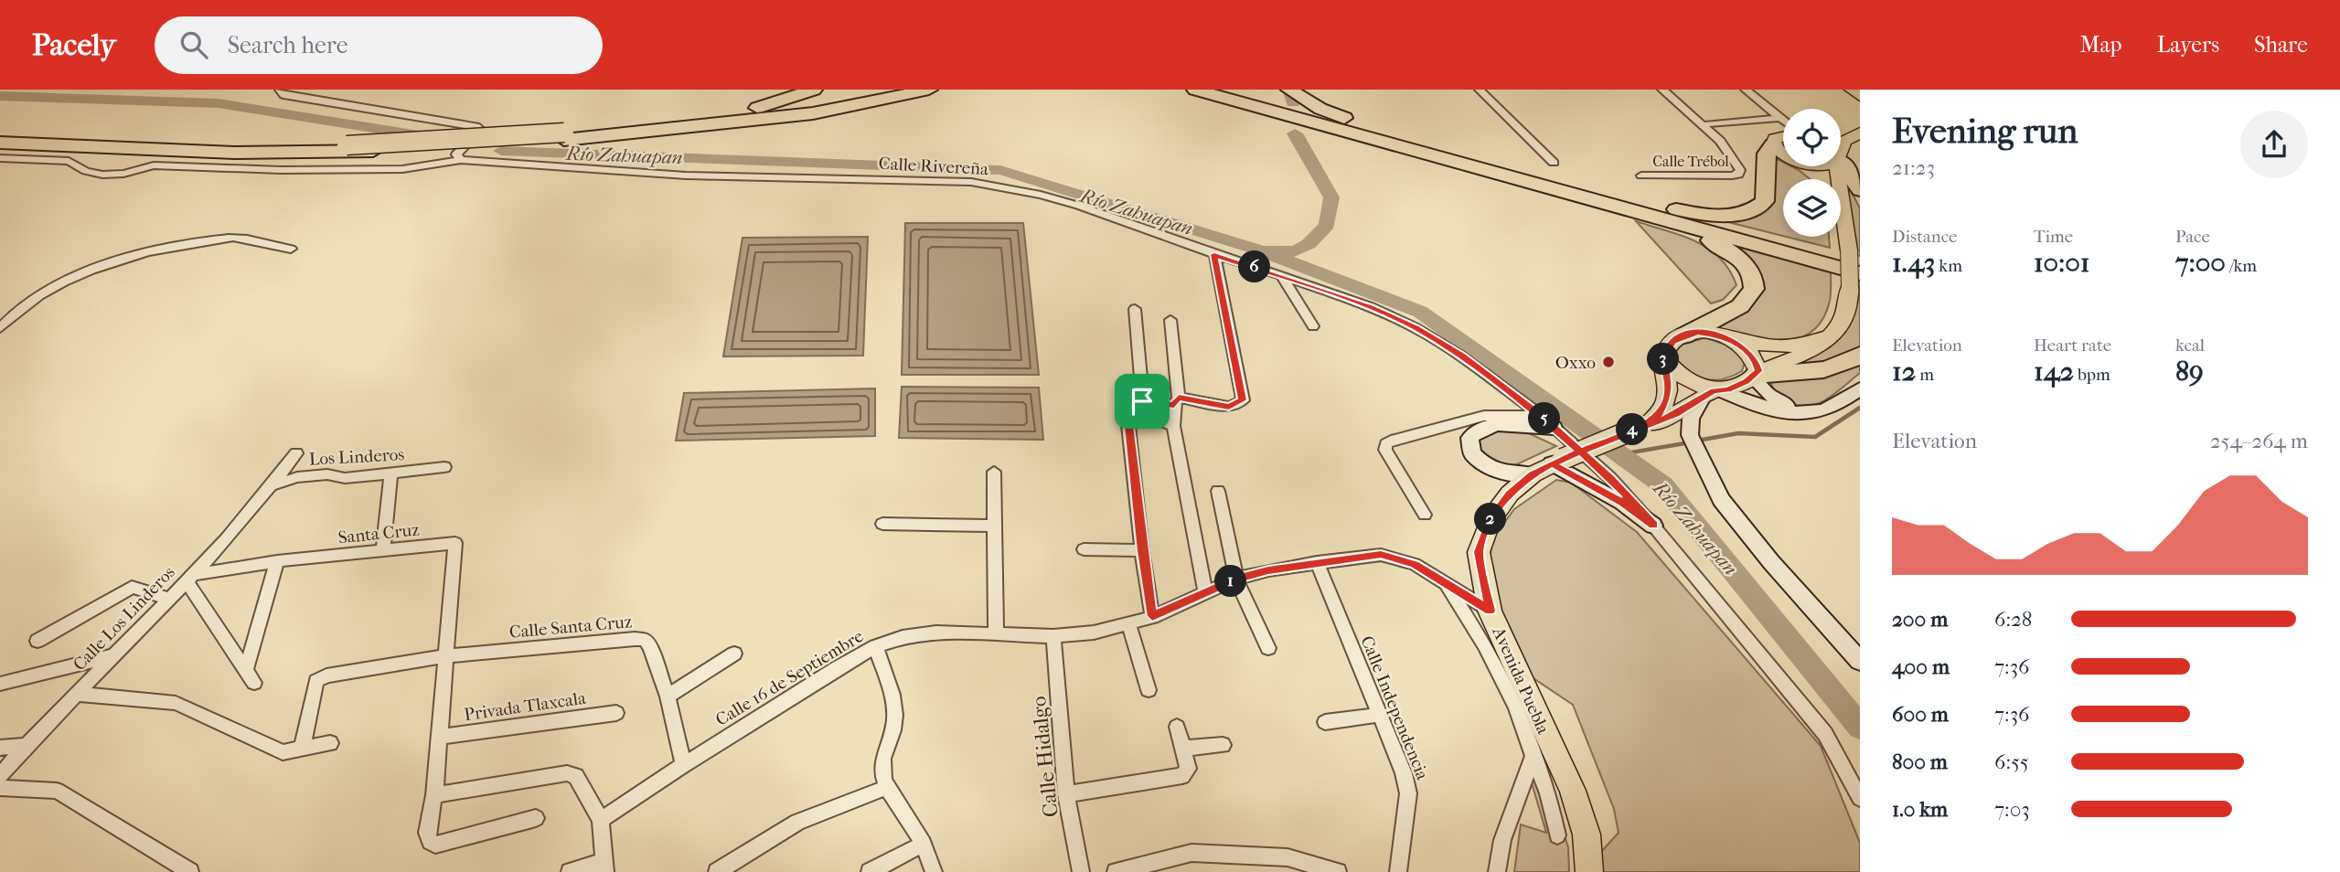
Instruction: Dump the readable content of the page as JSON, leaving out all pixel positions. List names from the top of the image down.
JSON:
{
  "streets": {
    "main road": ["Avenida Puebla"],
    "street": [
      "Calle Trébol",
      "Calle Rivereña",
      "Los Linderos",
      "Santa Cruz",
      "Calle Los Linderos",
      "Calle Santa Cruz",
      "Calle 16 de Septiembre",
      "Privada Tlaxcala",
      "Calle Independencia",
      "Calle Hidalgo"
    ]
  },
  "crossings": [
    ["Los Linderos", "Calle Los Linderos"],
    ["Santa Cruz", "Calle Los Linderos"],
    ["Santa Cruz", "Calle Santa Cruz"],
    ["Calle Santa Cruz", "Calle 16 de Septiembre"],
    ["Calle 16 de Septiembre", "Avenida Puebla"],
    ["Calle 16 de Septiembre", "Calle Independencia"],
    ["Calle 16 de Septiembre", "Calle Hidalgo"]
  ],
  "water": ["Río Zahuapan"],
  "places": ["Oxxo"],
  "page": {
    "header": "Pacely",
    "search": "Search here",
    "nav": ["Map", "Layers", "Share"],
    "heading": ["Evening run", "21:23"],
    "stats": [
      ["Distance", "1.43 km"],
      ["Time", "10:01"],
      ["Pace", "7:00 /km"],
      ["Elevation", "12 m"],
      ["Heart rate", "142 bpm"],
      ["kcal", "89"]
    ],
    "pins": [
      "6",
      "3",
      "5",
      "4",
      "2",
      "1"
    ],
    "chart": ["Elevation", "254–264 m"],
    "list": [
      {
        "name": "200 m",
        "note": "6:28"
      },
      {
        "name": "400 m",
        "note": "7:36"
      },
      {
        "name": "600 m",
        "note": "7:36"
      },
      {
        "name": "800 m",
        "note": "6:55"
      },
      {
        "name": "1.0 km",
        "note": "7:03"
      }
    ]
  }
}
